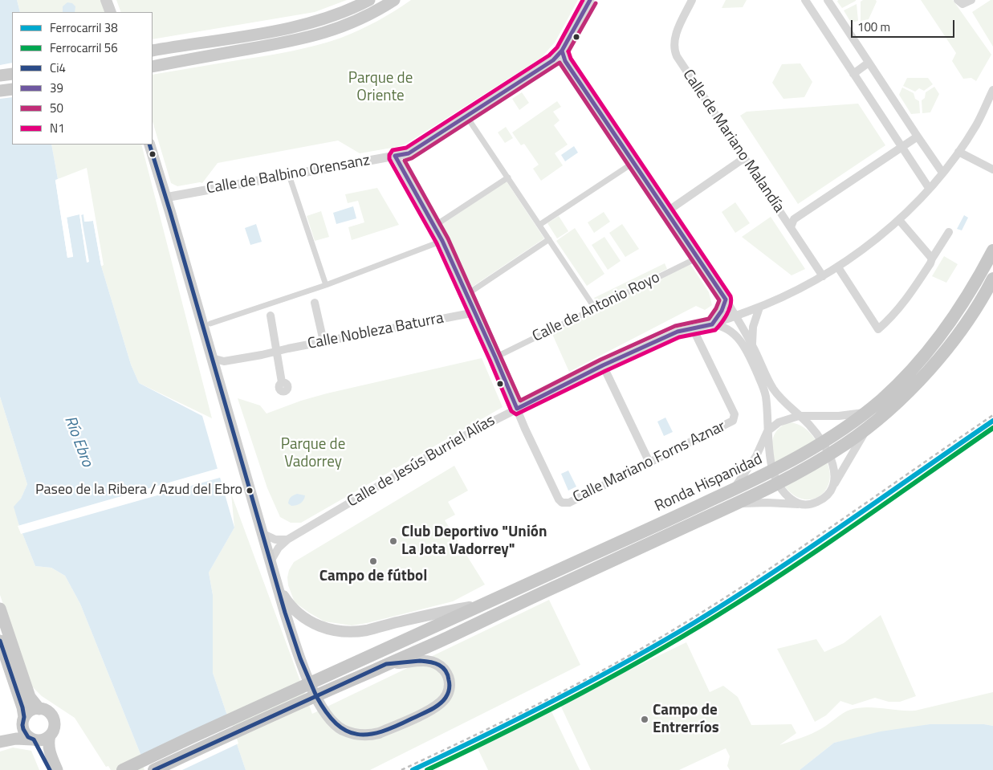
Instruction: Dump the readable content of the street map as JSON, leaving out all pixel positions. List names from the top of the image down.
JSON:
{
  "streets": {
    "highway": ["Ronda Hispanidad"],
    "street": [
      "Calle de Mariano Malandía",
      "Calle de Balbino Orensanz",
      "Calle de Antonio Royo",
      "Calle Nobleza Baturra",
      "Calle de Jesús Burriel Alías",
      "Calle Mariano Forns Aznar"
    ]
  },
  "crossings": [
    ["Calle de Mariano Malandía", "Calle de Jesús Burriel Alías"],
    ["Calle de Jesús Burriel Alías", "Calle Mariano Forns Aznar"]
  ],
  "water": ["Río Ebro"],
  "parks": ["Parque de Oriente", "Parque de Vadorrey"],
  "places": [
    "Paseo de la Ribera / Azud del Ebro",
    "Club Deportivo \"Unión La Jota Vadorrey\"",
    "Campo de fútbol",
    "Campo de Entrerríos"
  ],
  "lines": [
    "transit line 39",
    "transit line N1",
    "transit line 50",
    "transit line Ci4",
    "rail line 38",
    "rail line 56"
  ],
  "legend": [
    "Ferrocarril 38",
    "Ferrocarril 56",
    "Ci4",
    "39",
    "50",
    "N1"
  ],
  "scale_bar": "100 m"
}
